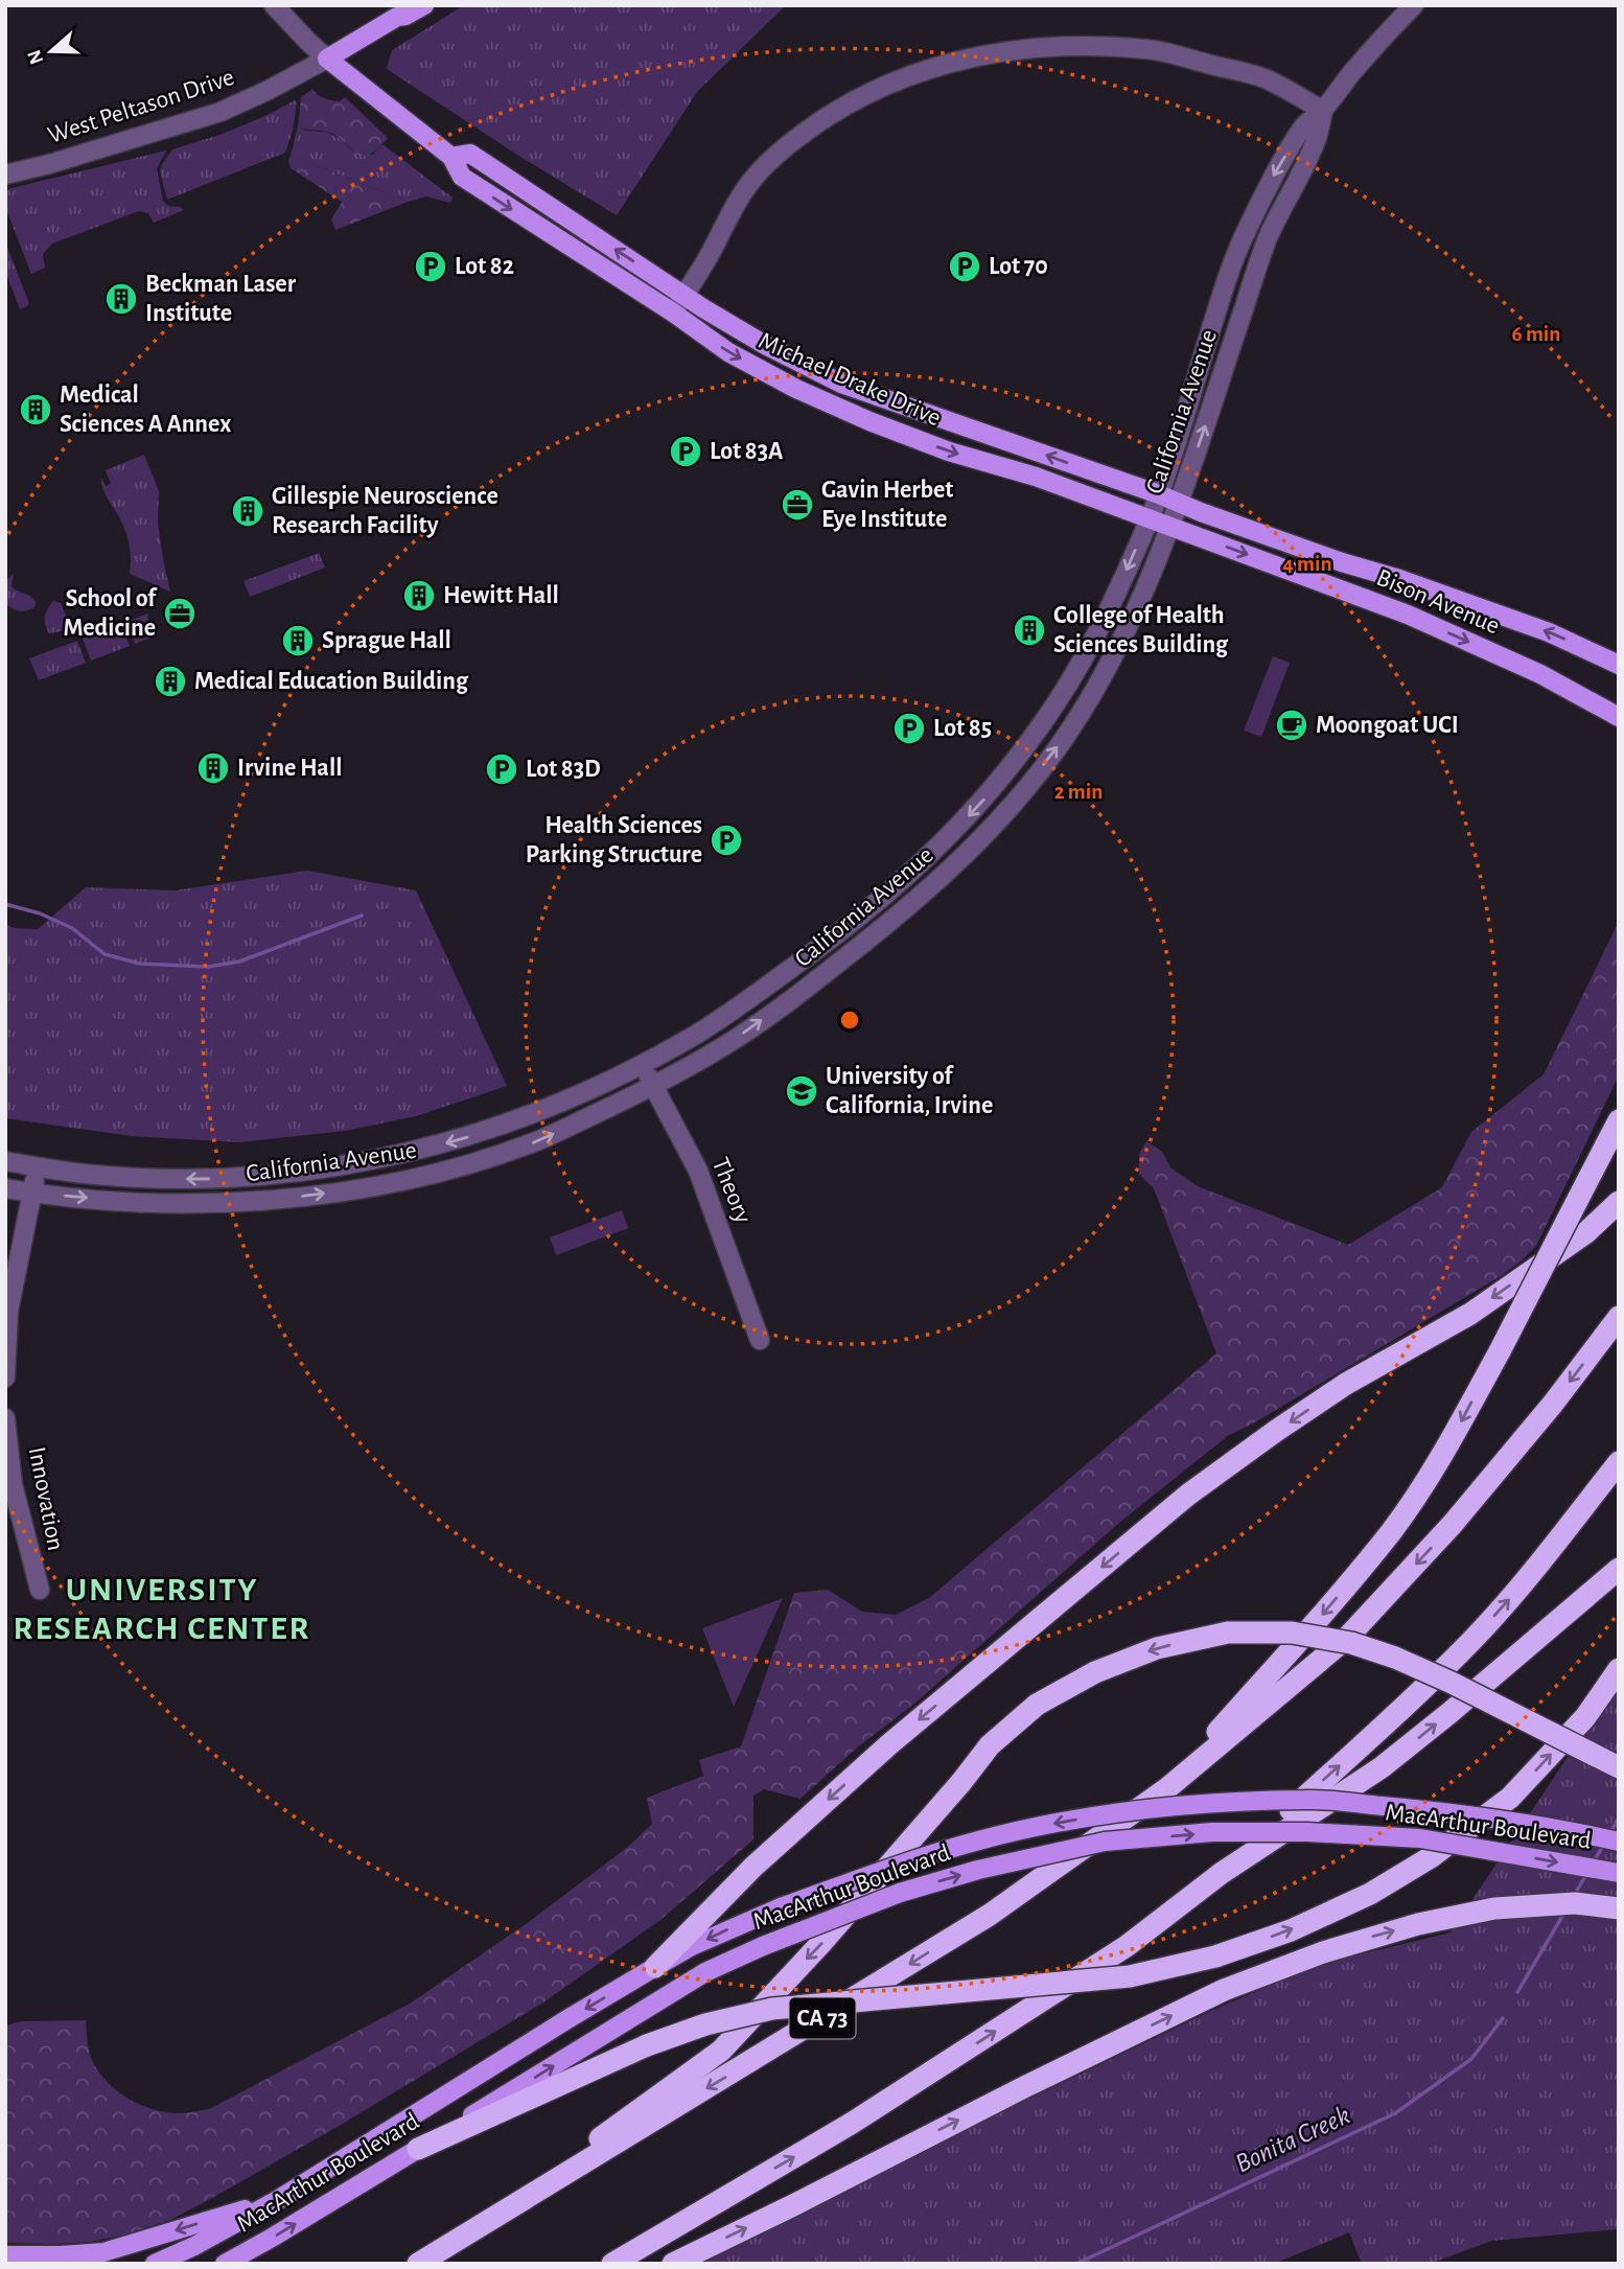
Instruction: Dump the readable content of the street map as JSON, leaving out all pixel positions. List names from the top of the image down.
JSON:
{
  "streets": {
    "highway": ["CA 73"],
    "main road": ["Michael Drake Drive", "Bison Avenue", "MacArthur Boulevard"],
    "street": [
      "West Peltason Drive",
      "California Avenue",
      "Theory",
      "Innovation"
    ]
  },
  "crossings": [
    ["West Peltason Drive", "Michael Drake Drive"],
    ["Michael Drake Drive", "California Avenue"],
    ["Michael Drake Drive", "Bison Avenue"],
    ["California Avenue", "Bison Avenue"],
    ["California Avenue", "Theory"]
  ],
  "districts": ["UNIVERSITY RESEARCH CENTER"],
  "water": ["Bonita Creek"],
  "places": {
    "parking": [
      "Lot 82",
      "Lot 70",
      "Lot 83A",
      "Lot 85",
      "Lot 83D",
      "Health Sciences Parking Structure"
    ],
    "building": [
      "Beckman Laser Institute",
      "Medical Sciences A Annex",
      "Gillespie Neuroscience Research Facility",
      "Hewitt Hall",
      "College of Health Sciences Building",
      "Sprague Hall",
      "Medical Education Building",
      "Irvine Hall"
    ],
    "office": ["Gavin Herbet Eye Institute", "School of Medicine"],
    "cafe": ["Moongoat UCI"],
    "school or university": ["University of California, Irvine"]
  },
  "north": "left",
  "rings": ["6 min", "4 min", "2 min"]
}
